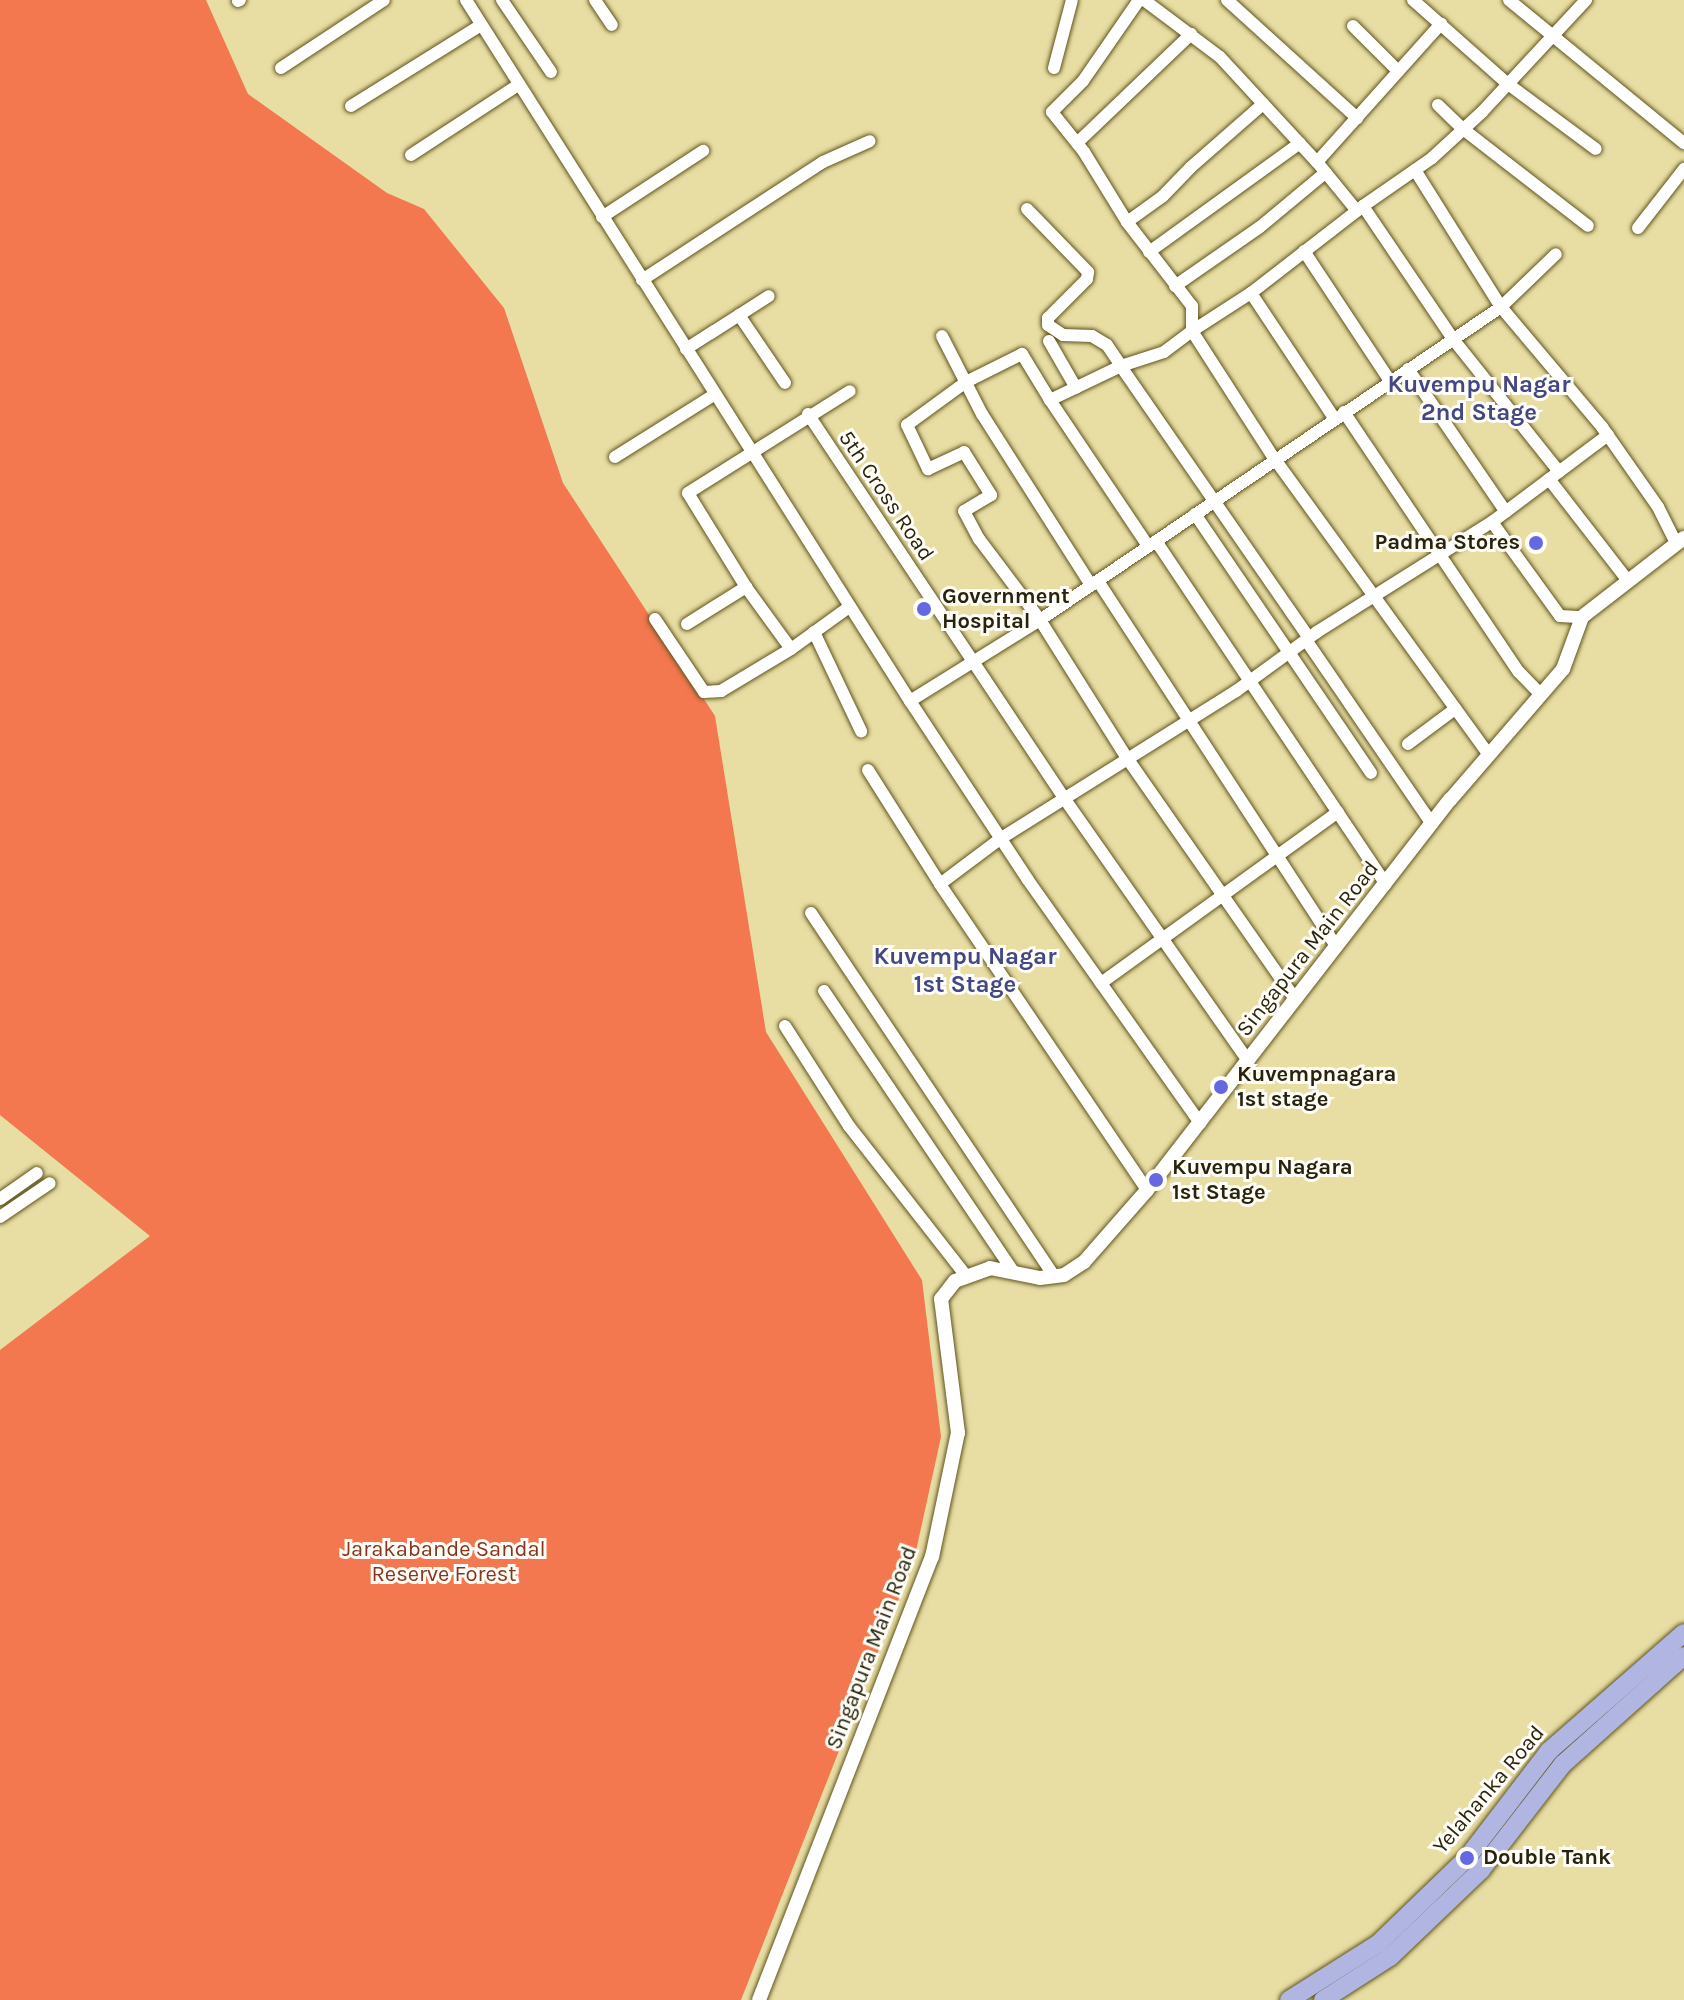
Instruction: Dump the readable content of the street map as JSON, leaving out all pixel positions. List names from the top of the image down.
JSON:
{
  "streets": {
    "main road": ["Yelahanka Road"],
    "street": ["5th Cross Road", "Singapura Main Road"]
  },
  "crossings": [
    ["5th Cross Road", "Singapura Main Road"]
  ],
  "districts": ["Kuvempu Nagar 2nd Stage", "Kuvempu Nagar 1st Stage"],
  "parks": ["Jarakabande Sandal Reserve Forest"],
  "places": [
    "Padma Stores",
    "Government Hospital",
    "Kuvempnagara 1st stage",
    "Kuvempu Nagara 1st Stage",
    "Double Tank"
  ]
}
